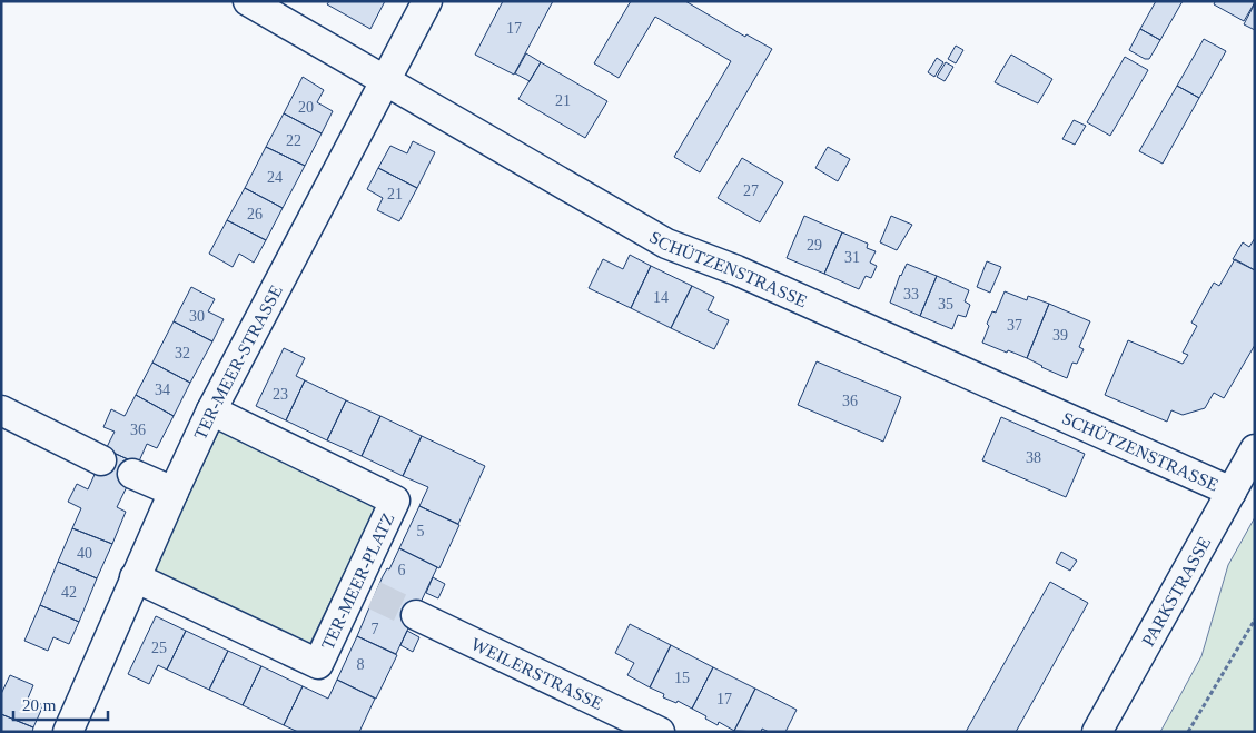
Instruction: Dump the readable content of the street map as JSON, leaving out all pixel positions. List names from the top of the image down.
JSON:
{
  "streets": {
    "street": [
      "SCHÜTZENSTRASSE",
      "TER-MEER-STRASSE",
      "TER-MEER-PLATZ",
      "PARKSTRASSE",
      "WEILERSTRASSE"
    ]
  },
  "crossings": [
    ["SCHÜTZENSTRASSE", "TER-MEER-STRASSE"],
    ["SCHÜTZENSTRASSE", "PARKSTRASSE"],
    ["TER-MEER-STRASSE", "TER-MEER-PLATZ"]
  ],
  "house_numbers": [
    "17",
    "21",
    "20",
    "22",
    "24",
    "27",
    "21",
    "26",
    "29",
    "31",
    "33",
    "14",
    "35",
    "30",
    "37",
    "39",
    "32",
    "34",
    "23",
    "36",
    "36",
    "38",
    "5",
    "40",
    "6",
    "42",
    "7",
    "25",
    "8",
    "15",
    "17"
  ],
  "scale_bar": "20 m"
}
